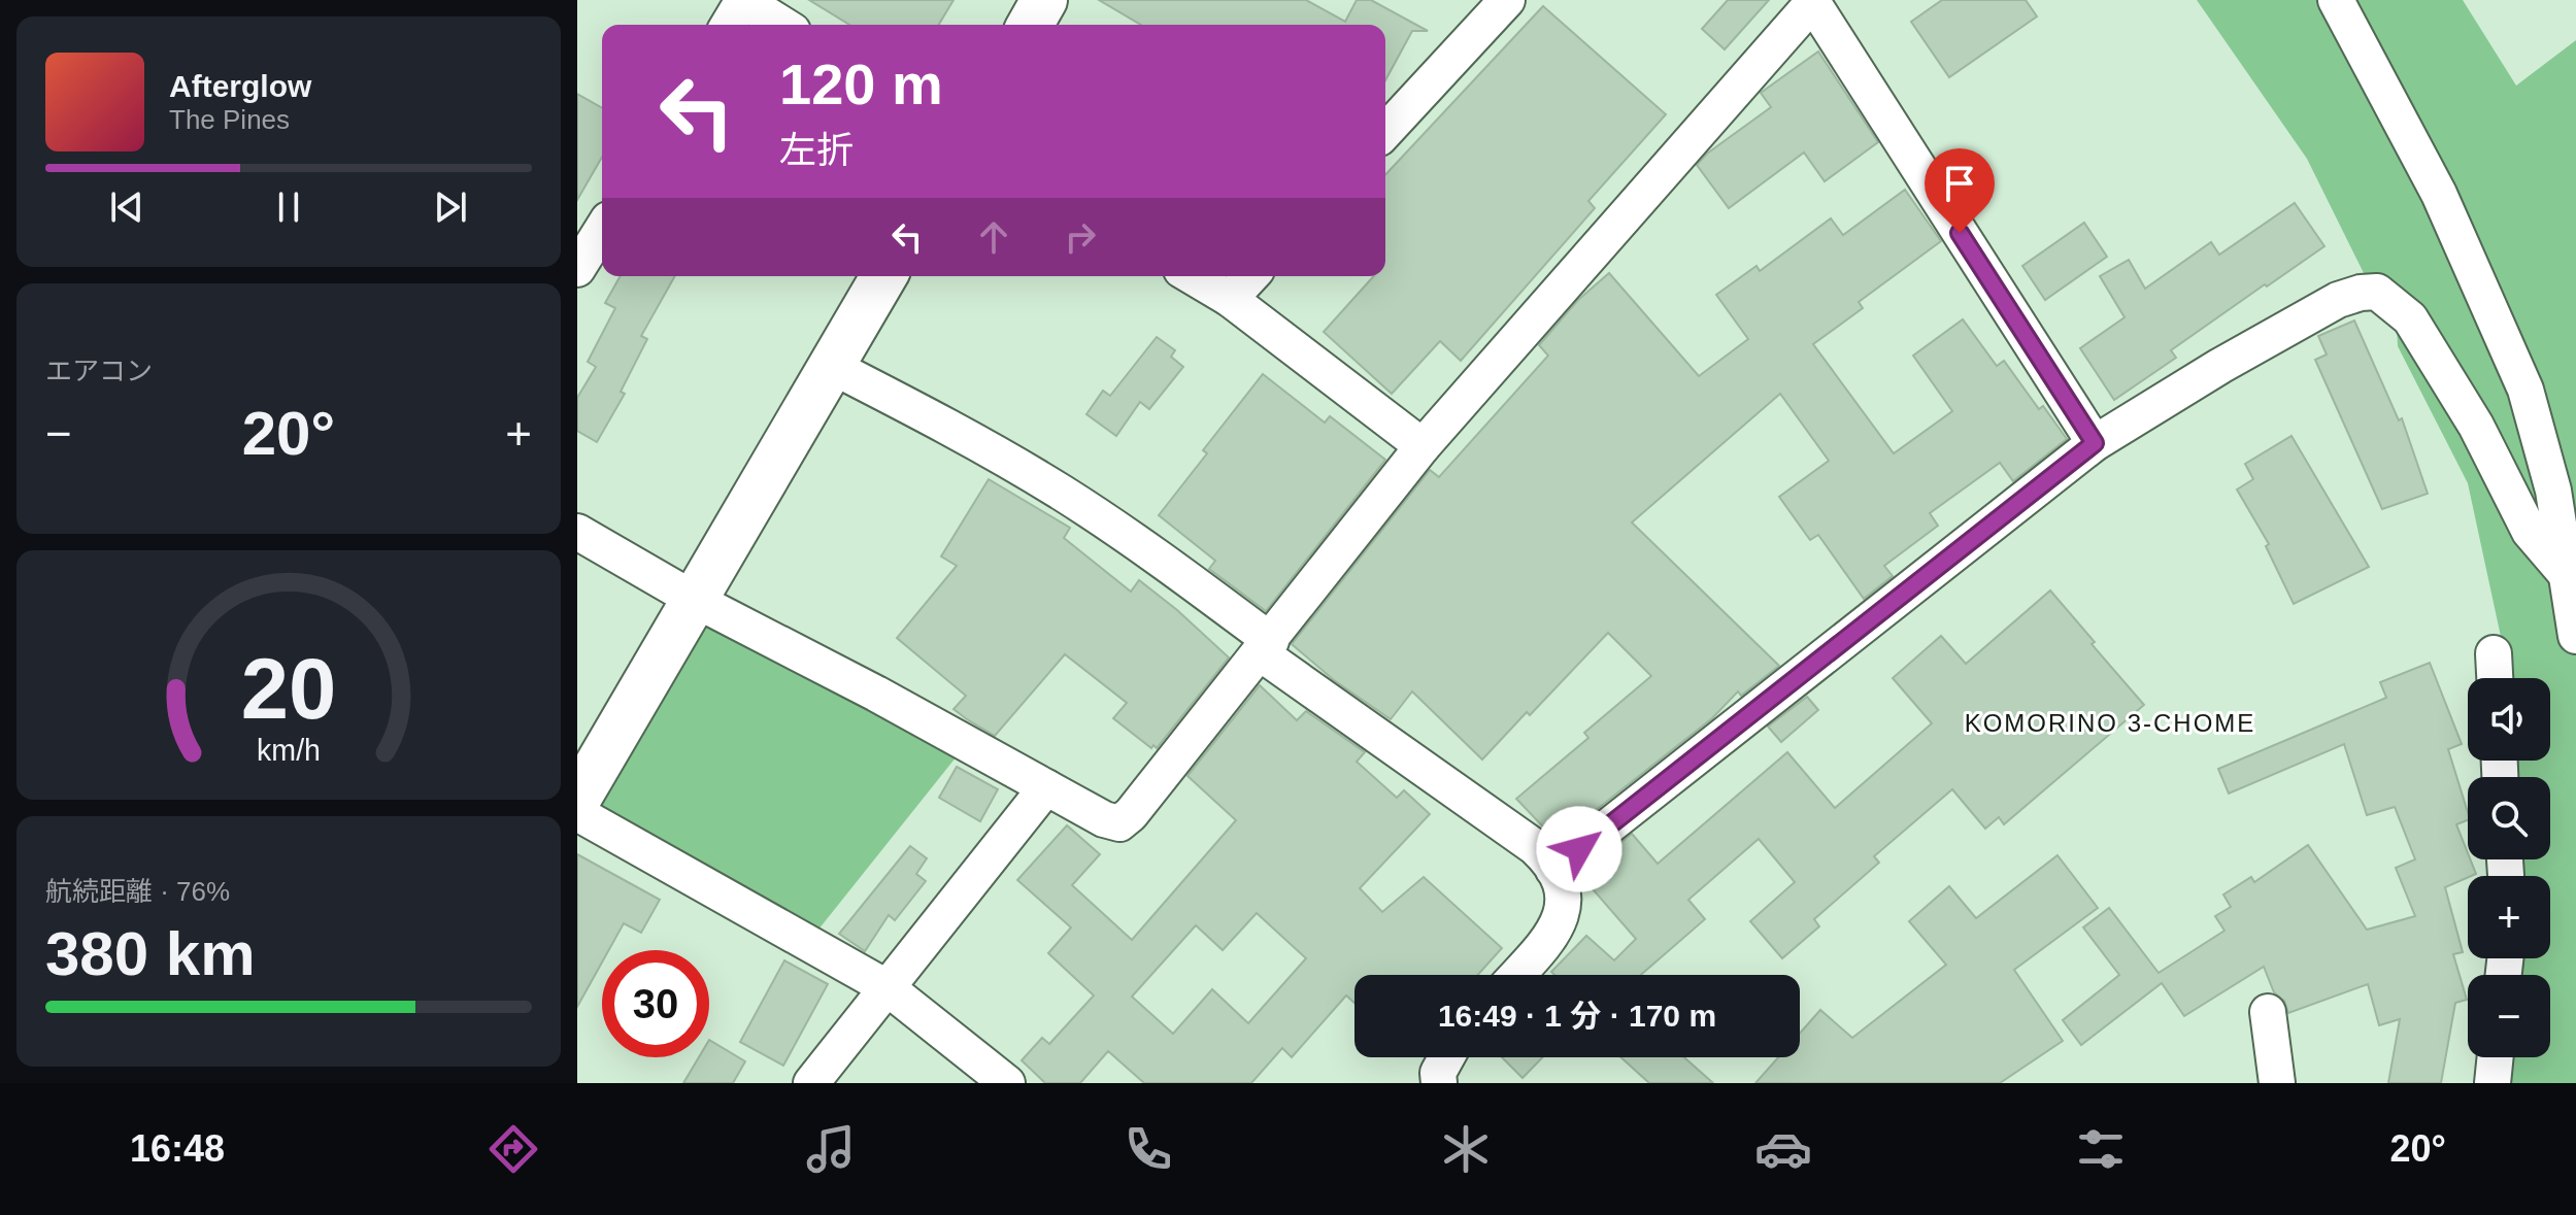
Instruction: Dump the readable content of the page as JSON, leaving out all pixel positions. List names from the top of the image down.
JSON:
{
  "districts": ["KOMORINO 3-CHOME"],
  "page": {
    "turn": ["120 m", "左折"],
    "song": ["Afterglow", "The Pines"],
    "tile": [
      "エアコン",
      ["航続距離 · 76%", "380 km"]
    ],
    "heat": ["−", "20°", "+"],
    "map_buttons": ["+", "−"],
    "limit": "30",
    "trip": "16:49 · 1 分 · 170 m",
    "tabs": ["16:48", "20°"],
    "gauge": ["20", "km/h"]
  }
}
